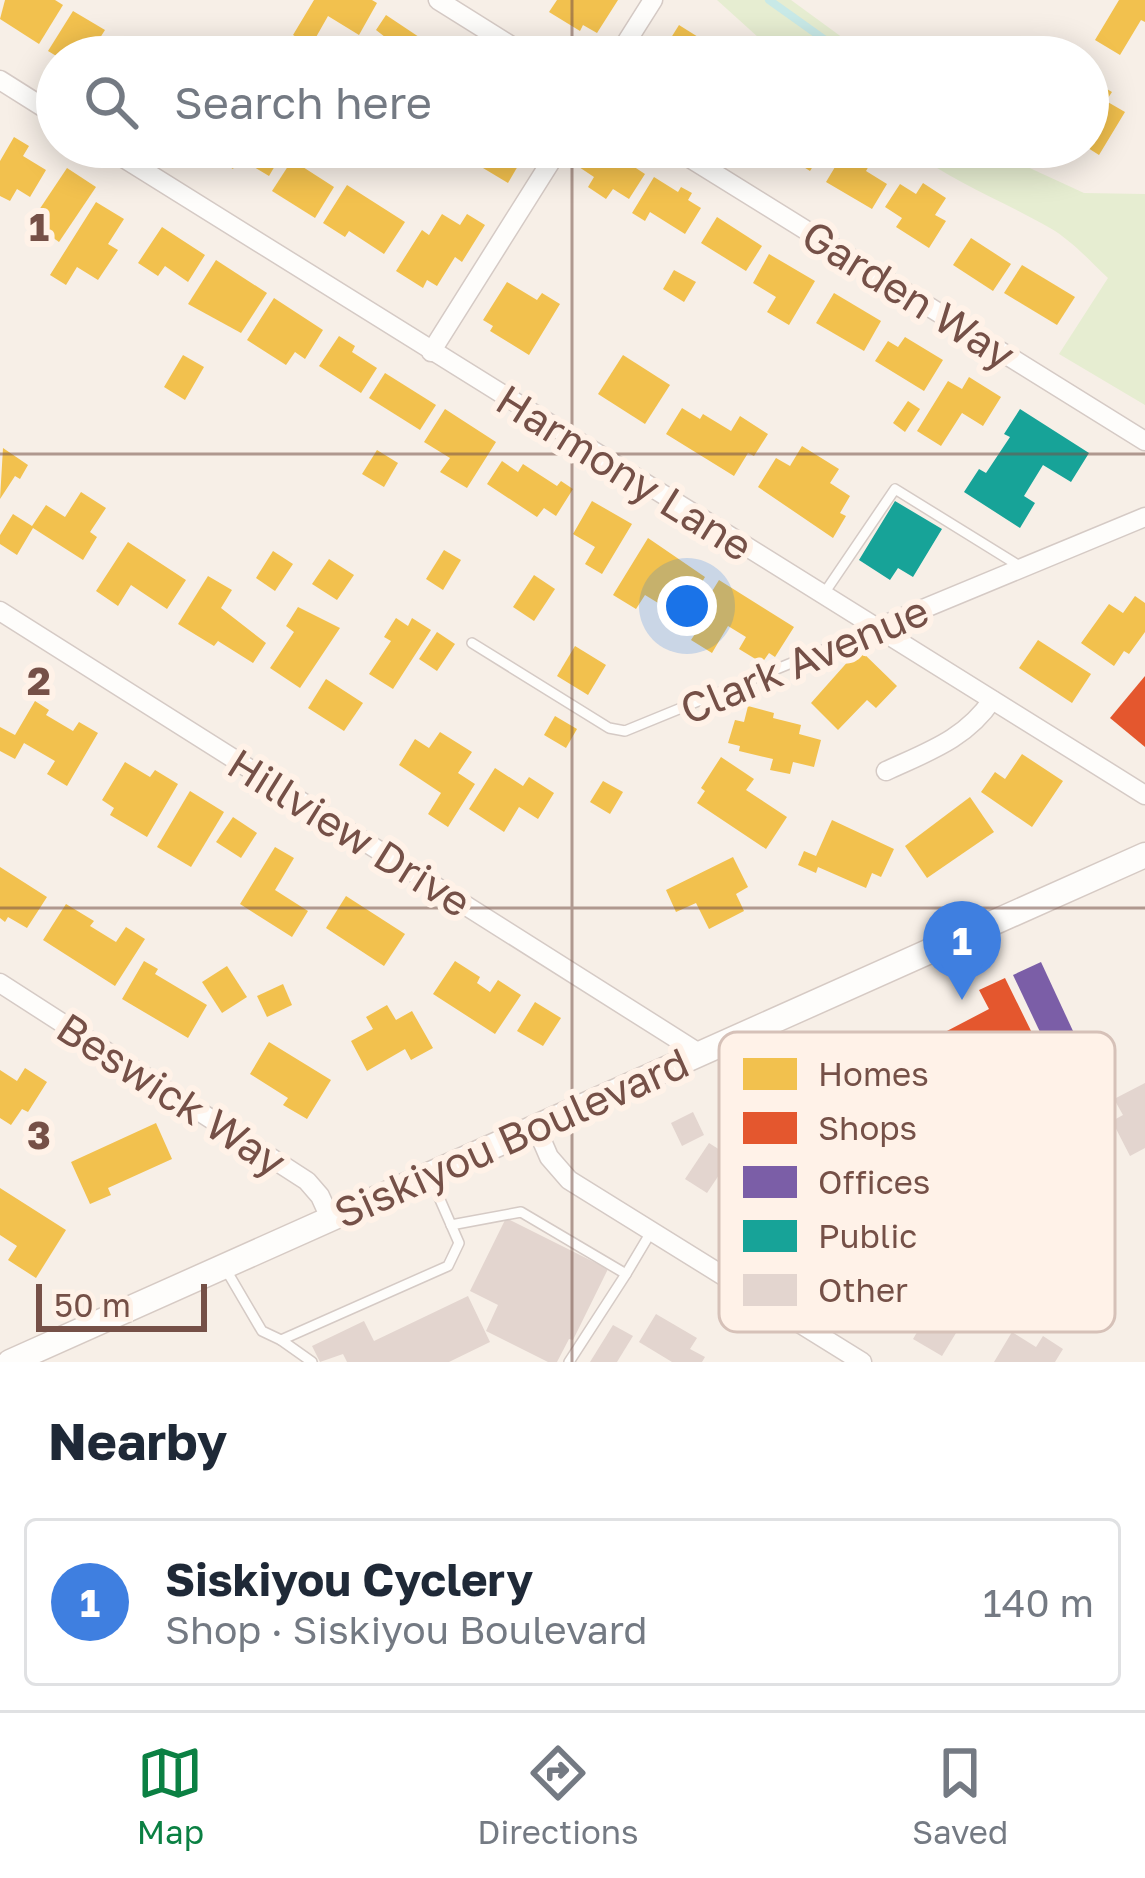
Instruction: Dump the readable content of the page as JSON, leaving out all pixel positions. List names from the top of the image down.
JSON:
{
  "streets": {
    "main road": ["Siskiyou Boulevard"],
    "street": [
      "Garden Way",
      "Harmony Lane",
      "Clark Avenue",
      "Hillview Drive",
      "Beswick Way"
    ]
  },
  "crossings": [
    ["Harmony Lane", "Clark Avenue"],
    ["Hillview Drive", "Siskiyou Boulevard"],
    ["Beswick Way", "Siskiyou Boulevard"]
  ],
  "legend": [
    "Homes",
    "Shops",
    "Offices",
    "Public",
    "Other"
  ],
  "scale_bar": "50 m",
  "page": {
    "search": "Search here",
    "pins": "1",
    "scale": "50 m",
    "heading": "Nearby",
    "list": [
      {
        "mark": "1",
        "name": "Siskiyou Cyclery",
        "note": "Shop · Siskiyou Boulevard",
        "value": "140 m"
      }
    ],
    "nav": ["Map", "Directions", "Saved"]
  },
  "grid": {
    "rows": ["1", "2", "3"]
  }
}
